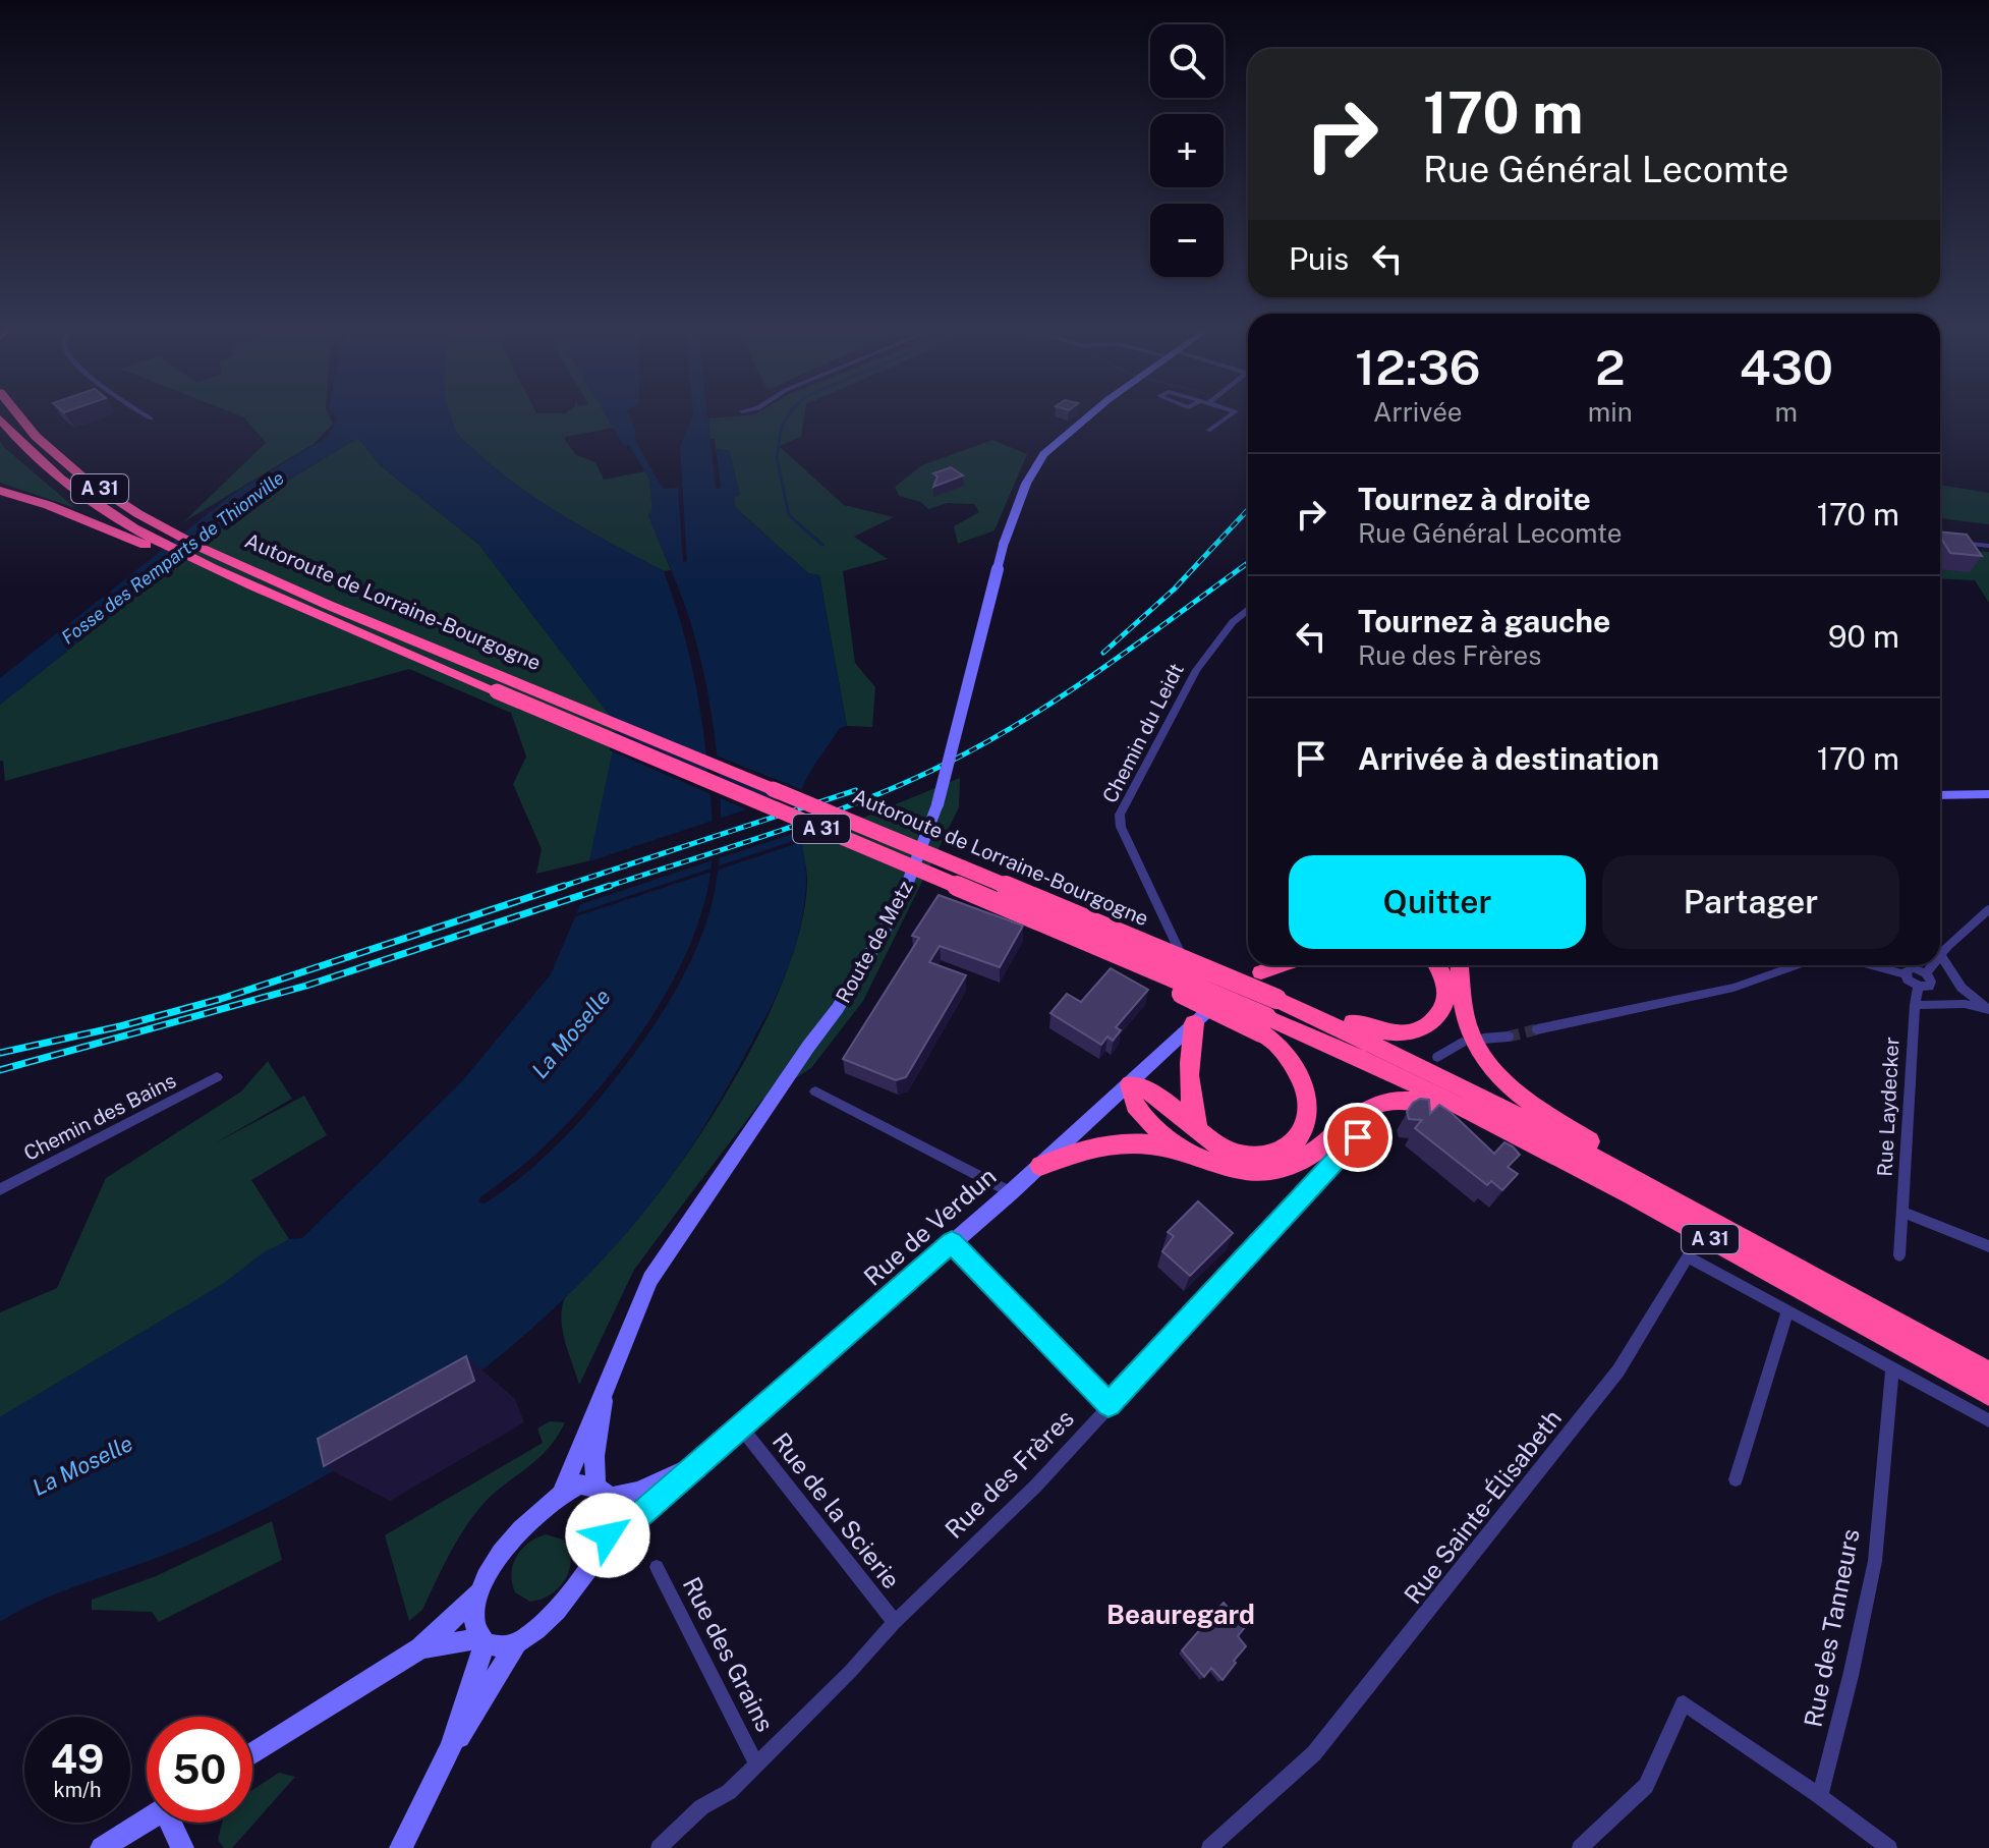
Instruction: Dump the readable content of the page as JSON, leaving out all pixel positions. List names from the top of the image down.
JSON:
{
  "streets": {
    "highway": ["A 31", "Autoroute de Lorraine-Bourgogne"],
    "main road": ["Route de Metz", "Rue de Verdun"],
    "street": [
      "Chemin du Leidt",
      "Rue Laydecker",
      "Chemin des Bains",
      "Rue des Frères",
      "Rue Sainte-Élisabeth",
      "Rue de la Scierie",
      "Rue des Tanneurs",
      "Rue des Grains"
    ]
  },
  "crossings": [
    ["Chemin du Leidt", "Rue de Verdun"],
    ["Route de Metz", "Rue de Verdun"],
    ["Rue de Verdun", "Rue de la Scierie"],
    ["Rue des Frères", "Rue de la Scierie"],
    ["Rue des Frères", "Rue des Grains"]
  ],
  "districts": ["Beauregard"],
  "water": ["Fosse des Remparts de Thionville", "La Moselle"],
  "page": {
    "map_buttons": ["+", "−"],
    "turn": ["170 m", "Rue Général Lecomte"],
    "then": "Puis",
    "eta": [
      "12:36",
      "Arrivée",
      "2",
      "min",
      "430",
      "m"
    ],
    "list": [
      {
        "name": "Tournez à droite",
        "note": "Rue Général Lecomte",
        "value": "170 m"
      },
      {
        "name": "Tournez à gauche",
        "note": "Rue des Frères",
        "value": "90 m"
      },
      {
        "name": "Arrivée à destination",
        "value": "170 m"
      }
    ],
    "buttons": ["Quitter", "Partager"],
    "speed": "49 km/h",
    "limit": "50"
  }
}
